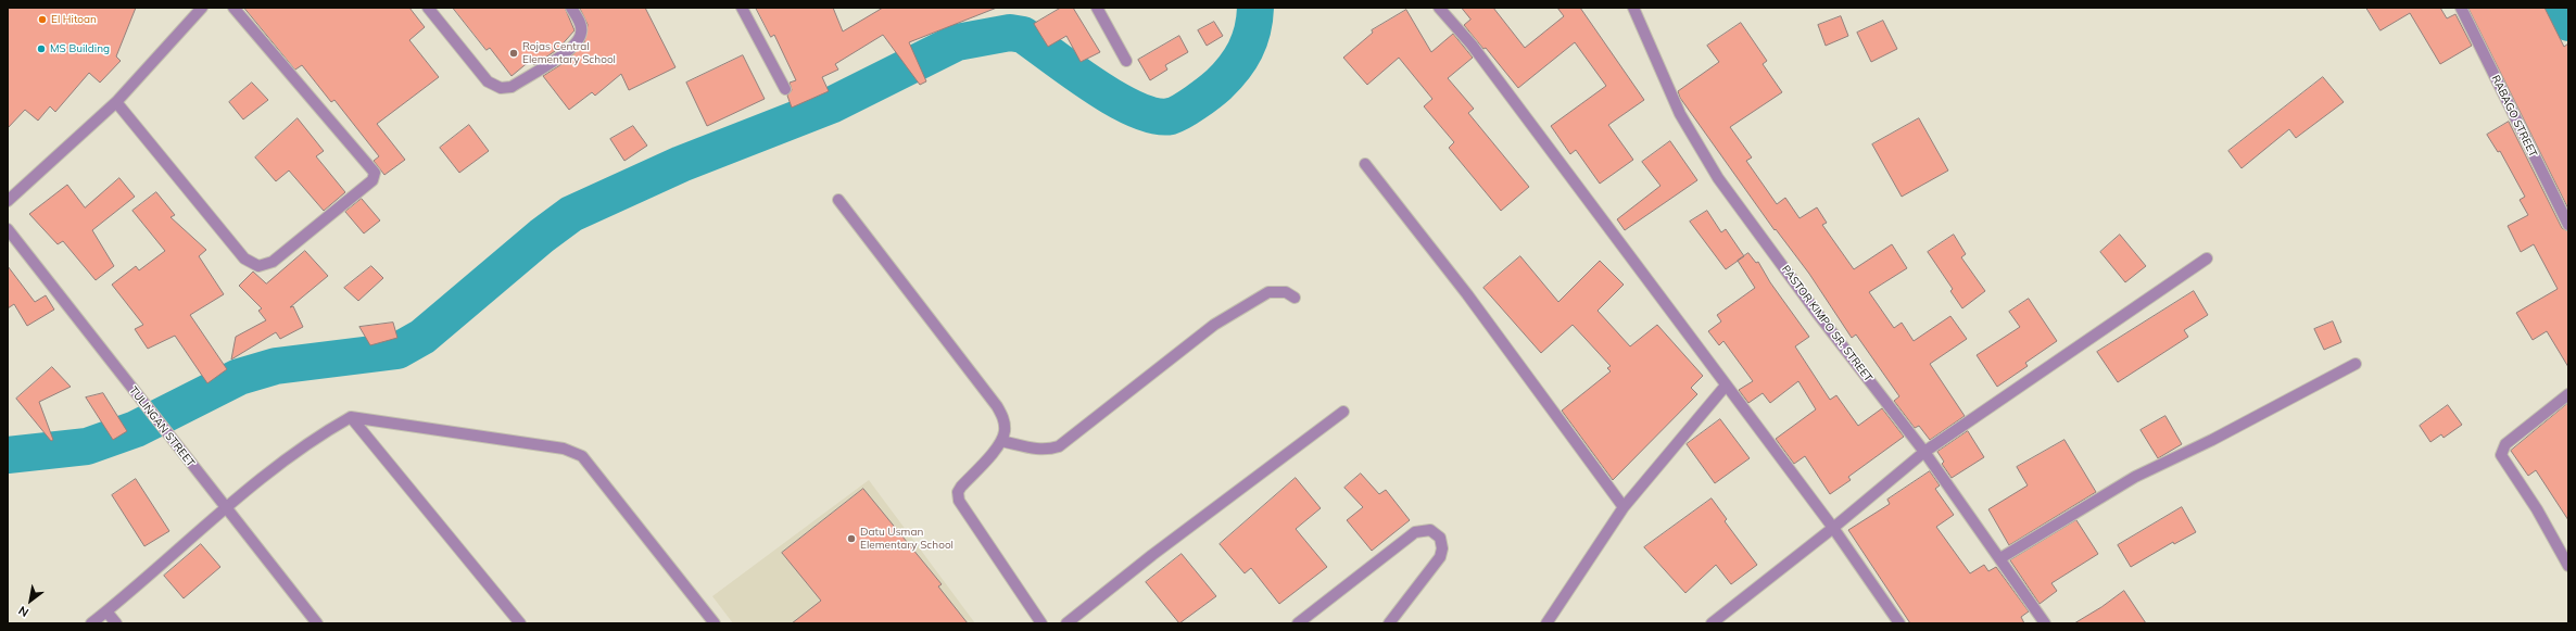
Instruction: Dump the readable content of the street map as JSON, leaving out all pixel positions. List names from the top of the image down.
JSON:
{
  "streets": {
    "street": ["RABAGO STREET", "PASTOR KIMPO SR. STREET", "TULINGAN STREET"]
  },
  "places": [
    "El Hitoan",
    "MS Building",
    "Rojas Central Elementary School",
    "Datu Usman Elementary School"
  ],
  "north": "bottom left"
}
